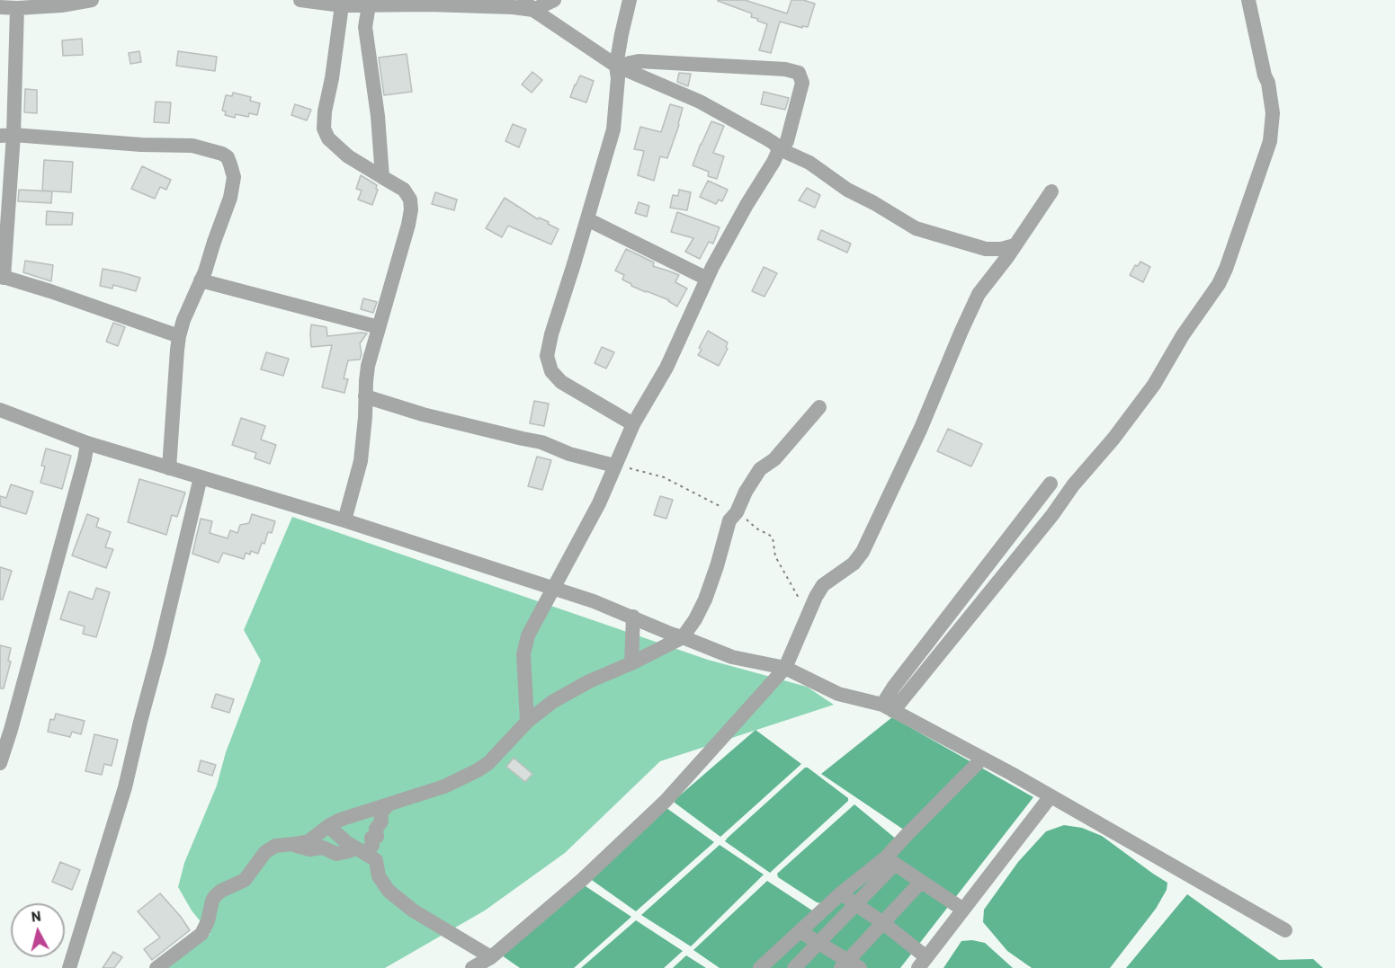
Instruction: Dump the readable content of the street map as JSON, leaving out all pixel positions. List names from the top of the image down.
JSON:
{
  "north": "top"
}
